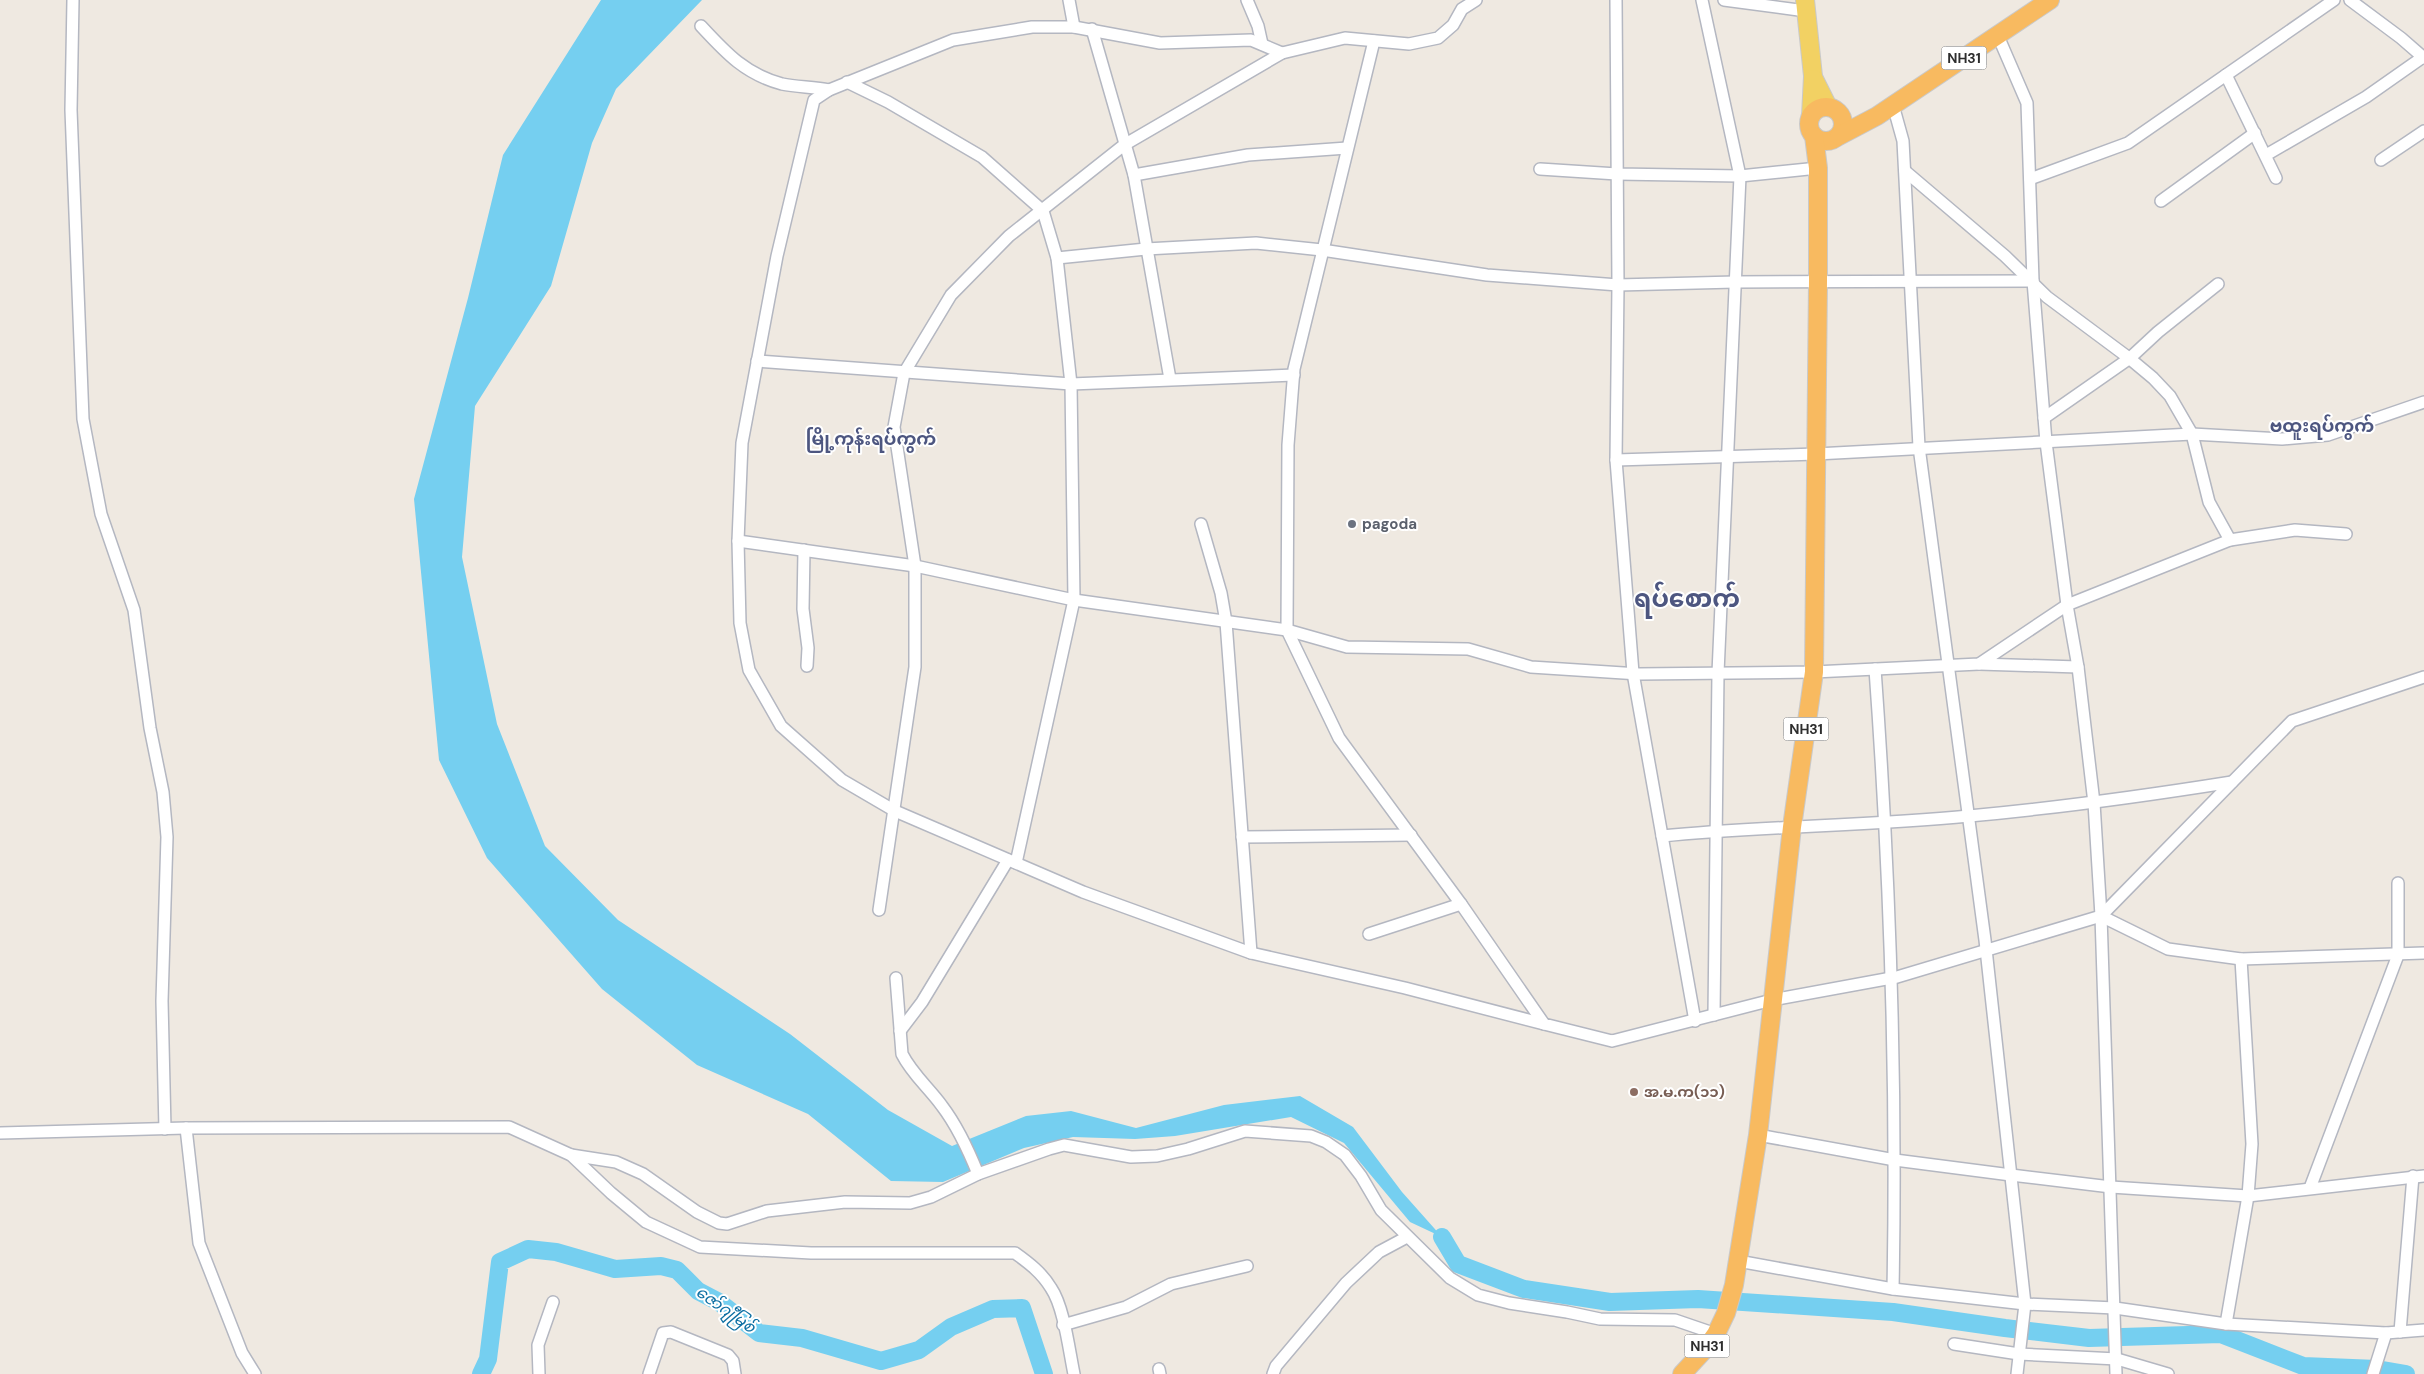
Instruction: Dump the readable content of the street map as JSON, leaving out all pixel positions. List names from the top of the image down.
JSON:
{
  "streets": {
    "highway": ["NH31"]
  },
  "districts": ["ဗထူးရပ်ကွက်", "မြို့ကုန်းရပ်ကွက်", "ရပ်စောက်"],
  "water": ["ဇော်ဂျီမြစ်"],
  "places": ["pagoda", "အ.မ.က(၁၁)"]
}
